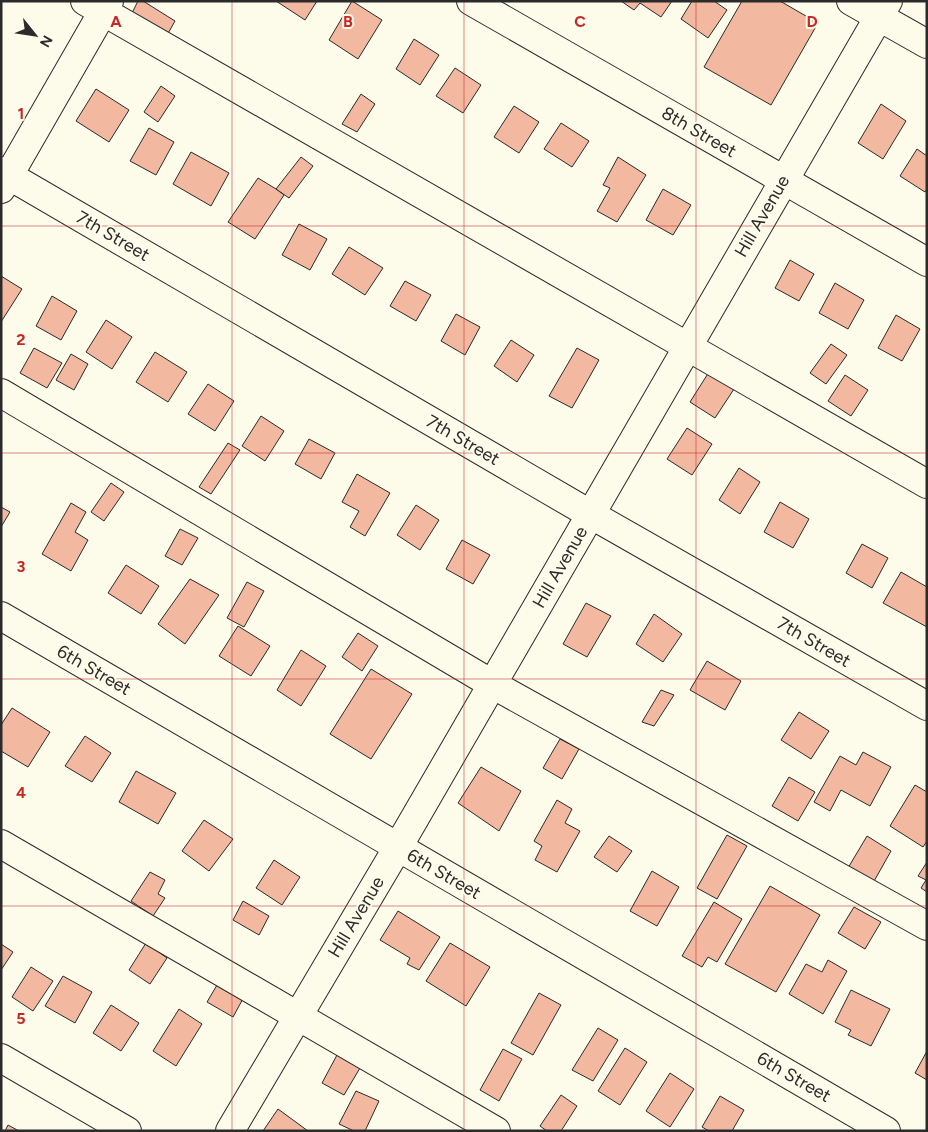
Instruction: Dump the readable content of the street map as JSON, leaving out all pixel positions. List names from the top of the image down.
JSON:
{
  "streets": {
    "street": [
      "8th Street",
      "Hill Avenue",
      "7th Street",
      "6th Street"
    ]
  },
  "crossings": [
    ["8th Street", "Hill Avenue"],
    ["Hill Avenue", "7th Street"],
    ["Hill Avenue", "6th Street"]
  ],
  "north": "bottom right",
  "grid": {
    "columns": [
      "A",
      "B",
      "C",
      "D"
    ],
    "rows": [
      "1",
      "2",
      "3",
      "4",
      "5"
    ]
  }
}
